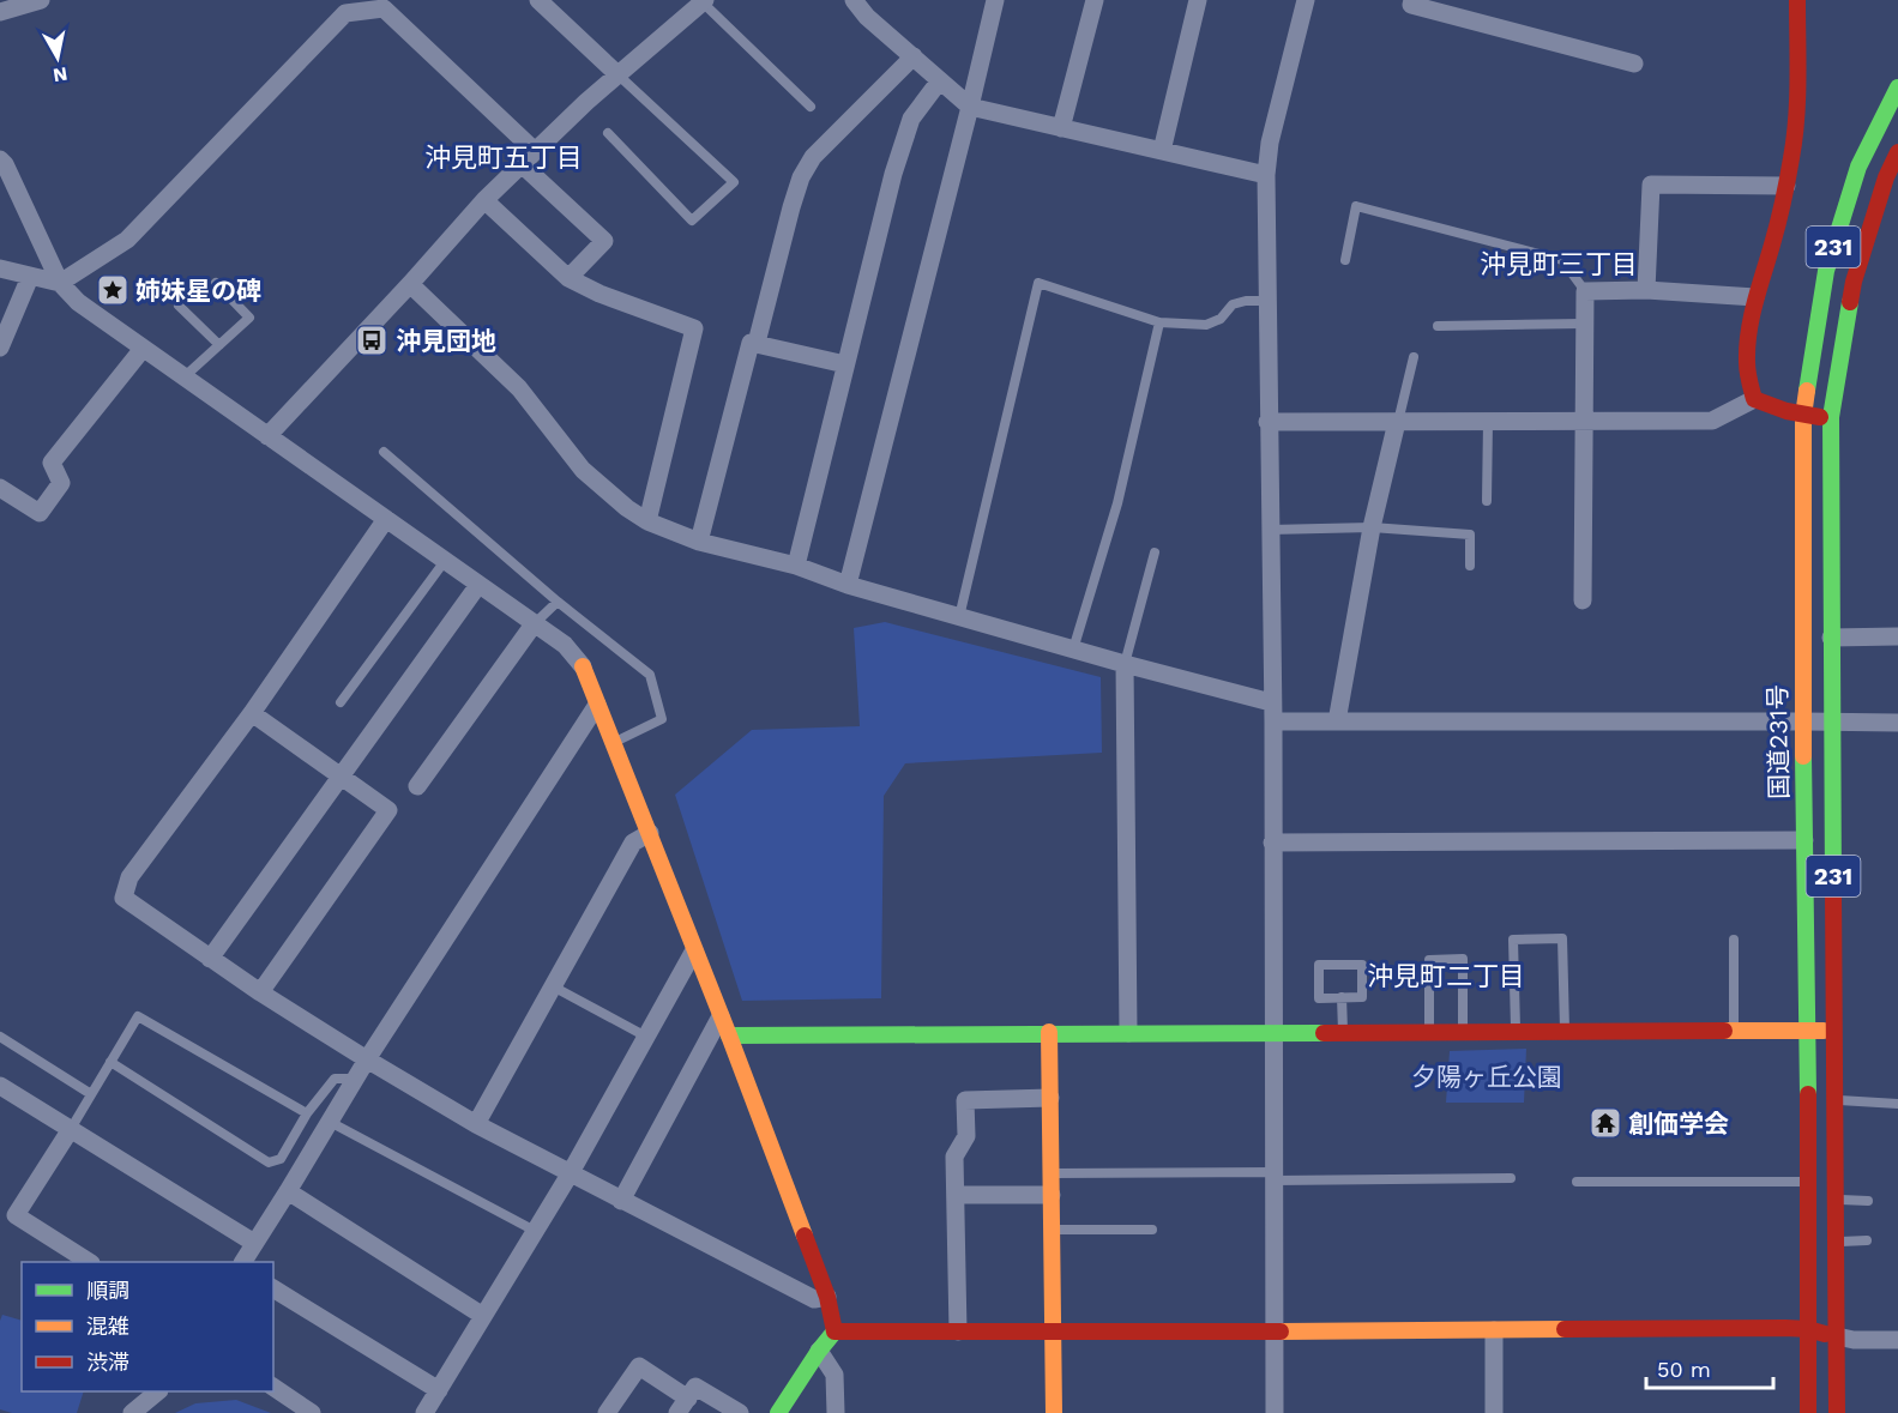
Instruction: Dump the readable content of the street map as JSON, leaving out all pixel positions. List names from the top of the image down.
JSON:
{
  "streets": {
    "main road": ["231", "国道231号"]
  },
  "districts": ["沖見町五丁目", "沖見町三丁目", "沖見町二丁目"],
  "parks": ["夕陽ヶ丘公園"],
  "places": {
    "place": ["姉妹星の碑"],
    "bus stop": ["沖見団地"],
    "temple": ["創価学会"]
  },
  "legend": ["順調", "混雑", "渋滞"],
  "scale_bar": "50 m",
  "north": "bottom"
}
